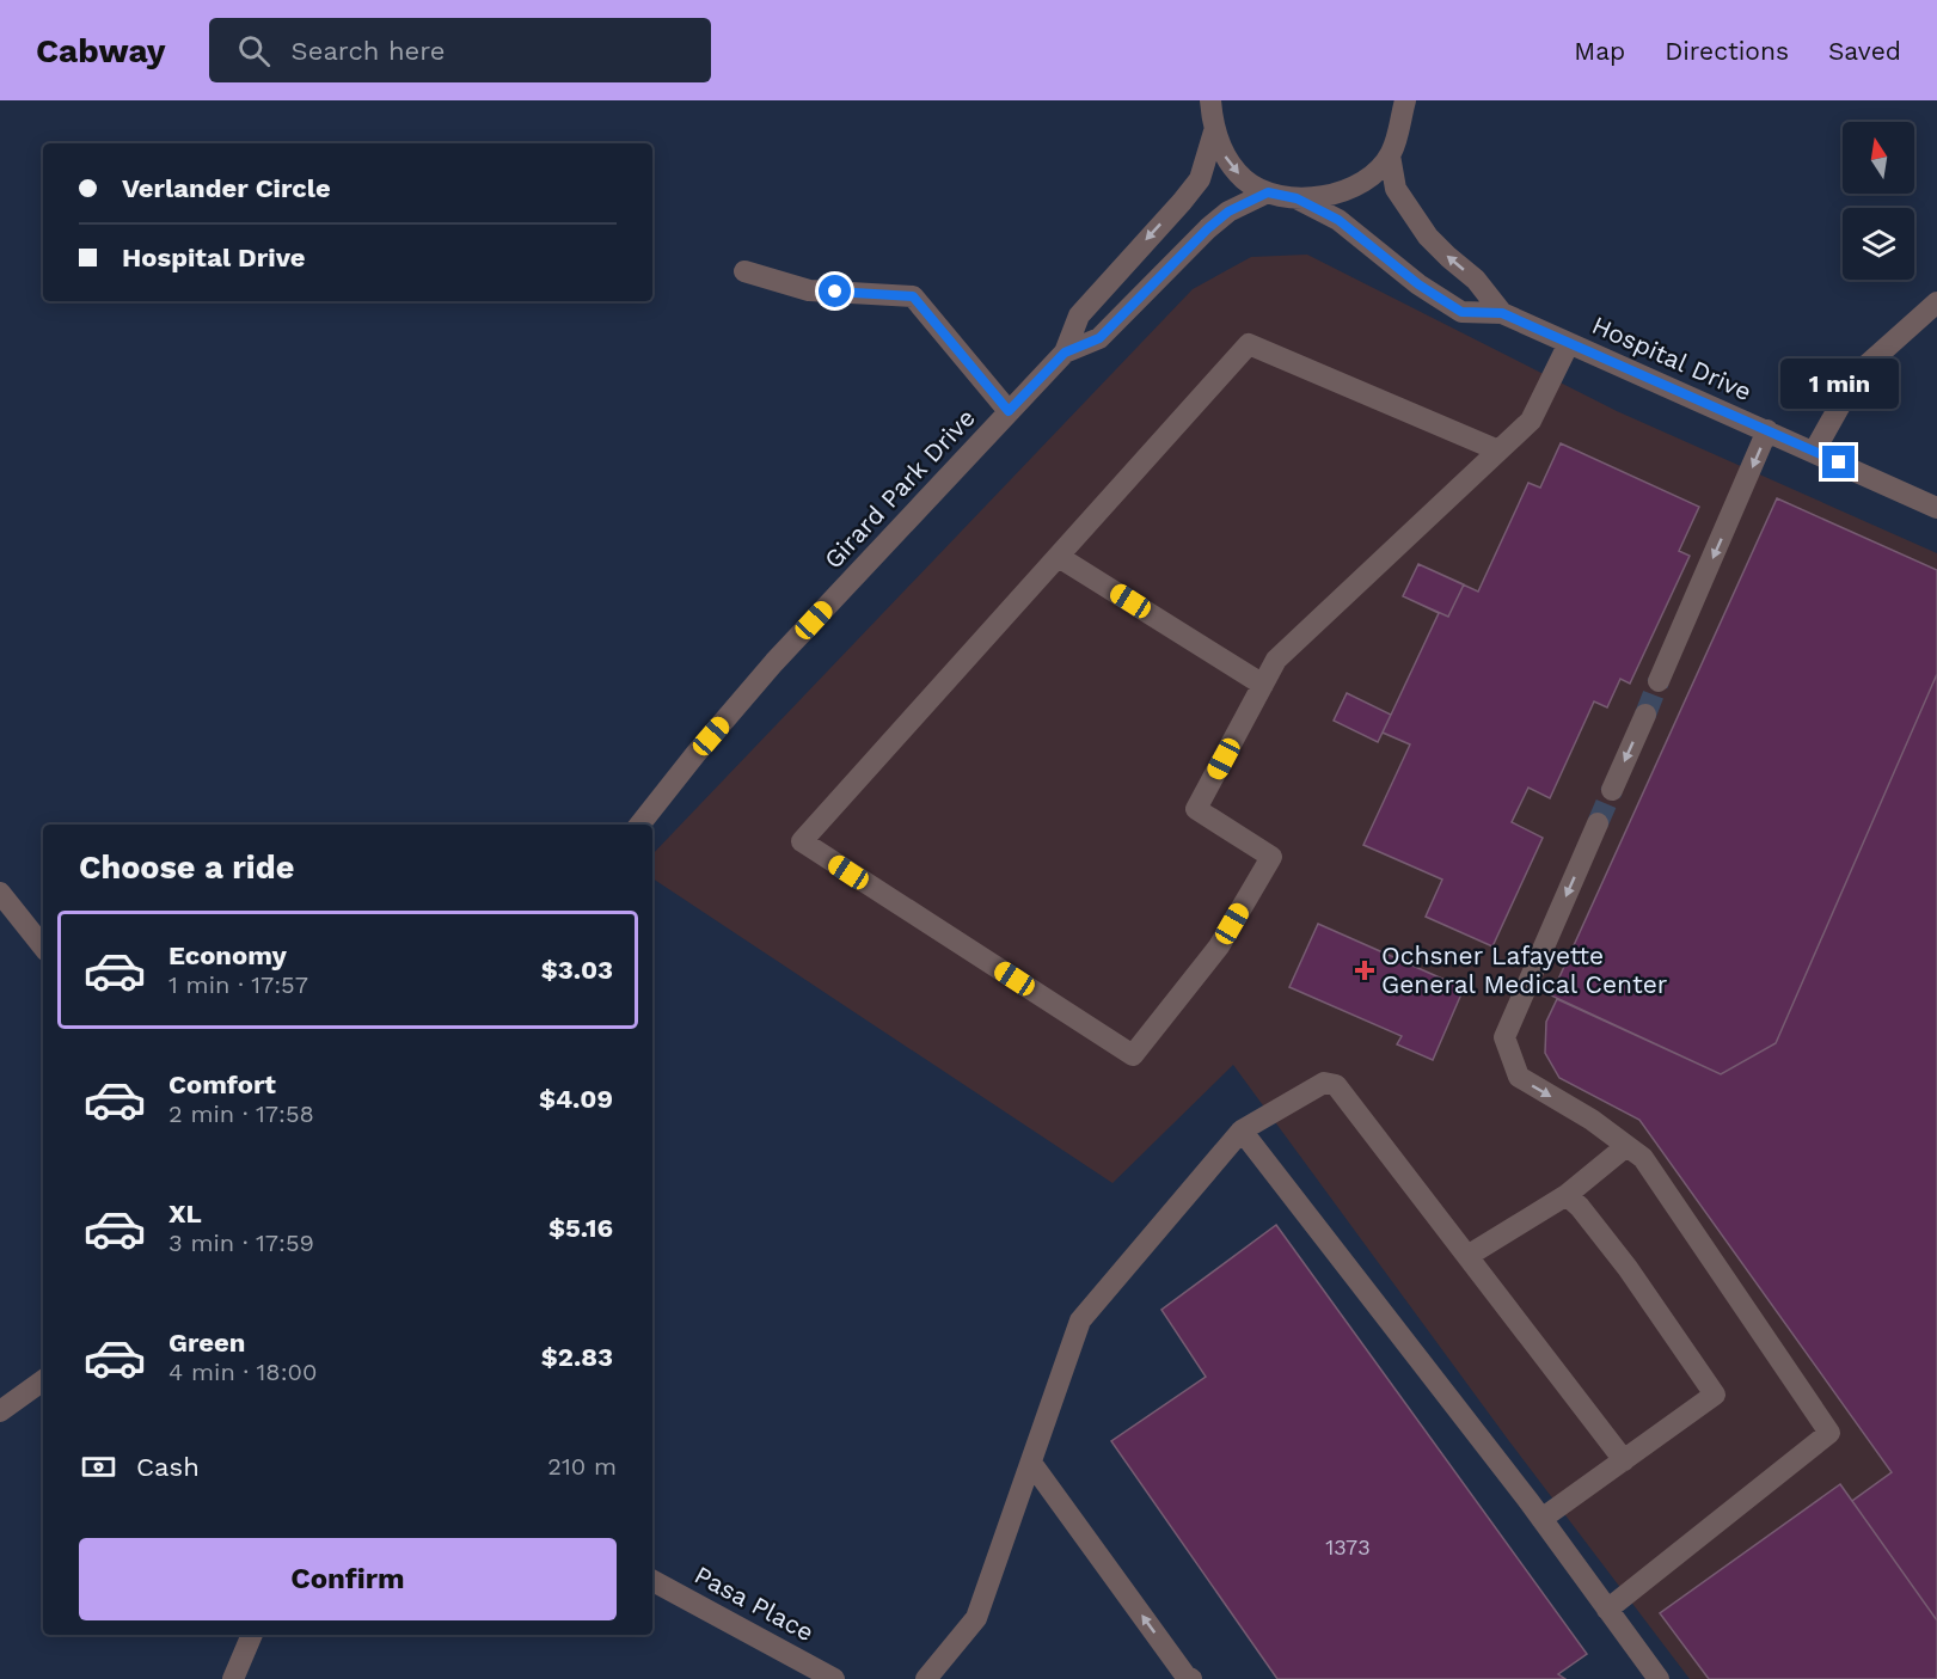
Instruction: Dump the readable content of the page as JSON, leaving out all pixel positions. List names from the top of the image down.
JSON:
{
  "streets": {
    "street": ["Hospital Drive", "Girard Park Drive", "Pasa Place"]
  },
  "places": {
    "health": ["Ochsner Lafayette General Medical Center"]
  },
  "house_numbers": ["1373"],
  "north": "top",
  "page": {
    "header": "Cabway",
    "search": "Search here",
    "nav": ["Map", "Directions", "Saved"],
    "banner": ["Verlander Circle", "Hospital Drive"],
    "bubble": "1 min",
    "heading": "Choose a ride",
    "list": [
      {
        "name": "Economy",
        "note": "1 min · 17:57",
        "value": "$3.03"
      },
      {
        "name": "Comfort",
        "note": "2 min · 17:58",
        "value": "$4.09"
      },
      {
        "name": "XL",
        "note": "3 min · 17:59",
        "value": "$5.16"
      },
      {
        "name": "Green",
        "note": "4 min · 18:00",
        "value": "$2.83"
      }
    ],
    "pay": ["Cash", "210 m"],
    "buttons": "Confirm"
  }
}
